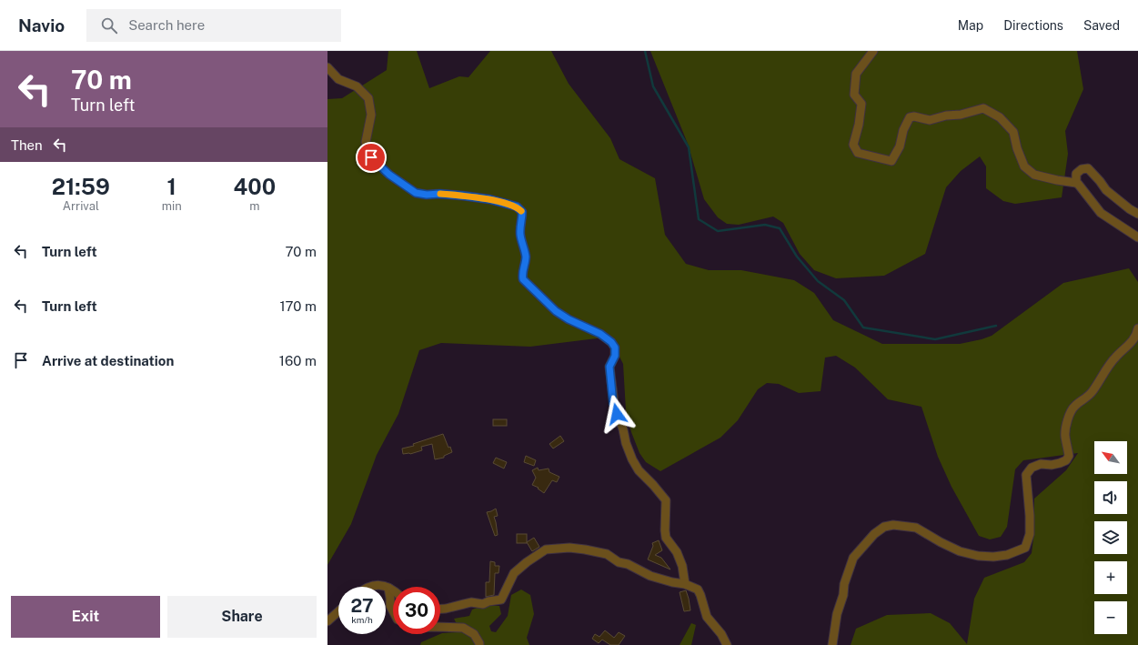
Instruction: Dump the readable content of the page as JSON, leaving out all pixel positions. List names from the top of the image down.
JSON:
{
  "north": "top left",
  "page": {
    "header": "Navio",
    "search": "Search here",
    "nav": ["Map", "Directions", "Saved"],
    "turn": ["70 m", "Turn left"],
    "then": "Then",
    "eta": [
      "21:59",
      "Arrival",
      "1",
      "min",
      "400",
      "m"
    ],
    "list": [
      {
        "name": "Turn left",
        "value": "70 m"
      },
      {
        "name": "Turn left",
        "value": "170 m"
      },
      {
        "name": "Arrive at destination",
        "value": "160 m"
      }
    ],
    "map_buttons": ["+", "−"],
    "speed": "27 km/h",
    "limit": "30",
    "buttons": ["Exit", "Share"]
  }
}
